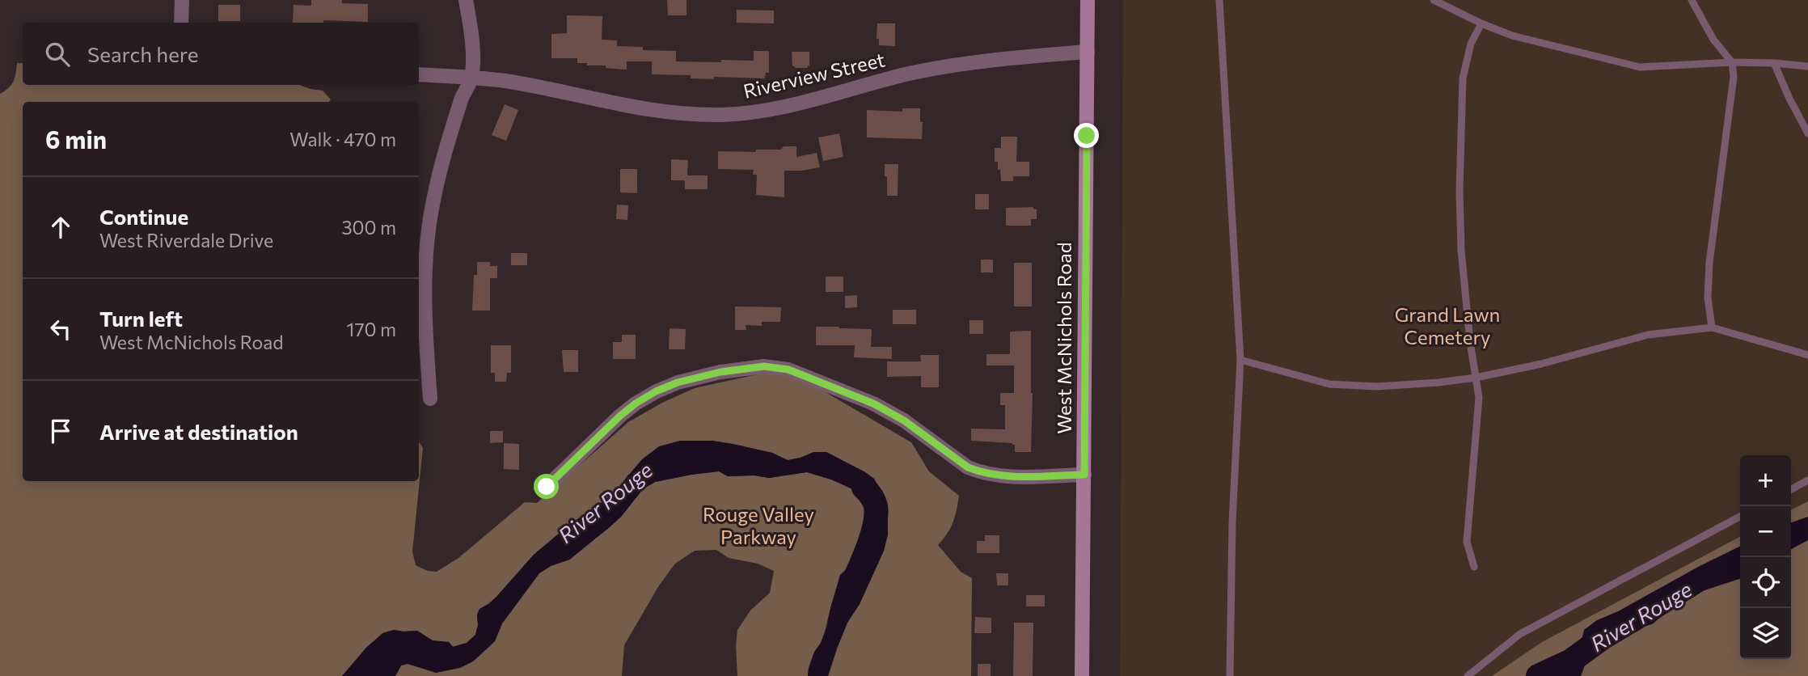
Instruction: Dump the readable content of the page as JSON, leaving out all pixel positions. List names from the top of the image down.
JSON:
{
  "streets": {
    "main road": ["West McNichols Road"],
    "street": ["Riverview Street"]
  },
  "crossings": [
    ["Riverview Street", "West McNichols Road"]
  ],
  "water": ["River Rouge"],
  "parks": ["Grand Lawn Cemetery", "Rouge Valley Parkway"],
  "page": {
    "search": "Search here",
    "heading": ["6 min", "Walk · 470 m"],
    "list": [
      ["Continue", "West Riverdale Drive", "300 m"],
      ["Turn left", "West McNichols Road", "170 m"],
      "Arrive at destination"
    ],
    "map_buttons": ["+", "−"]
  }
}
